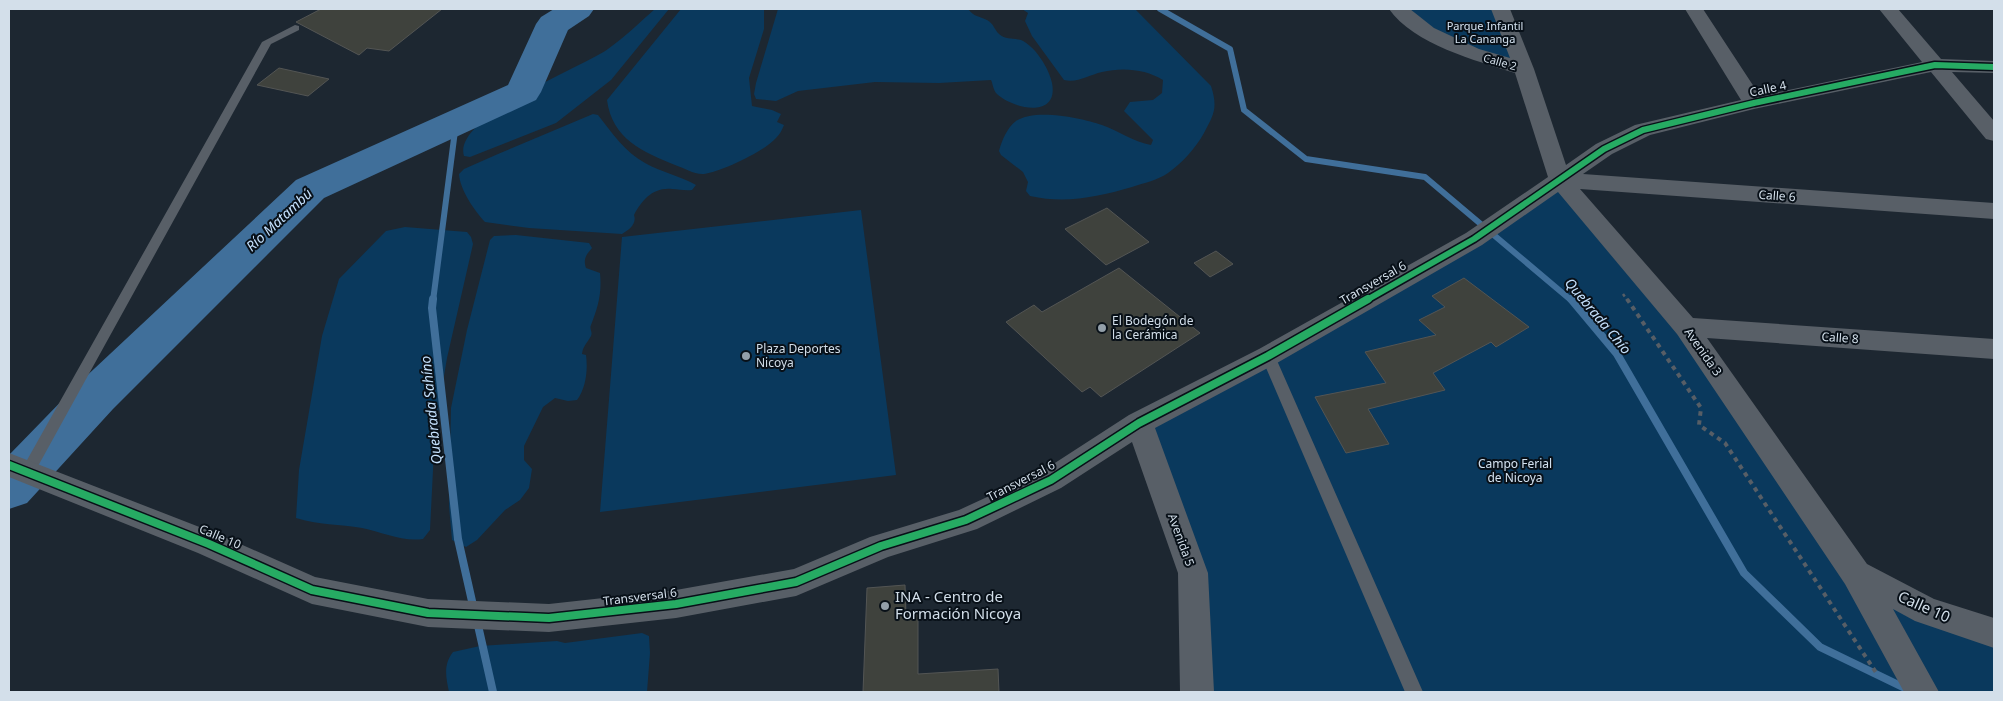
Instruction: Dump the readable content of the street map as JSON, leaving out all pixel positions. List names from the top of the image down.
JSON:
{
  "streets": {
    "street": [
      "Calle 2",
      "Calle 4",
      "Calle 6",
      "Transversal 6",
      "Calle 8",
      "Avenida 3",
      "Calle 10",
      "Avenida 5"
    ]
  },
  "crossings": [
    ["Calle 2", "Avenida 3"],
    ["Calle 4", "Calle 6"],
    ["Calle 4", "Transversal 6"],
    ["Calle 4", "Avenida 3"],
    ["Calle 6", "Transversal 6"],
    ["Calle 6", "Avenida 3"],
    ["Transversal 6", "Avenida 3"],
    ["Transversal 6", "Calle 10"],
    ["Transversal 6", "Avenida 5"],
    ["Calle 8", "Avenida 3"],
    ["Avenida 3", "Calle 10"]
  ],
  "water": ["Río Matambú", "Quebrada Chío", "Quebrada Sahíno"],
  "parks": ["Parque Infantil La Cananga", "Campo Ferial de Nicoya"],
  "places": ["El Bodegón de la Cerámica", "Plaza Deportes Nicoya", "INA - Centro de Formación Nicoya"]
}
